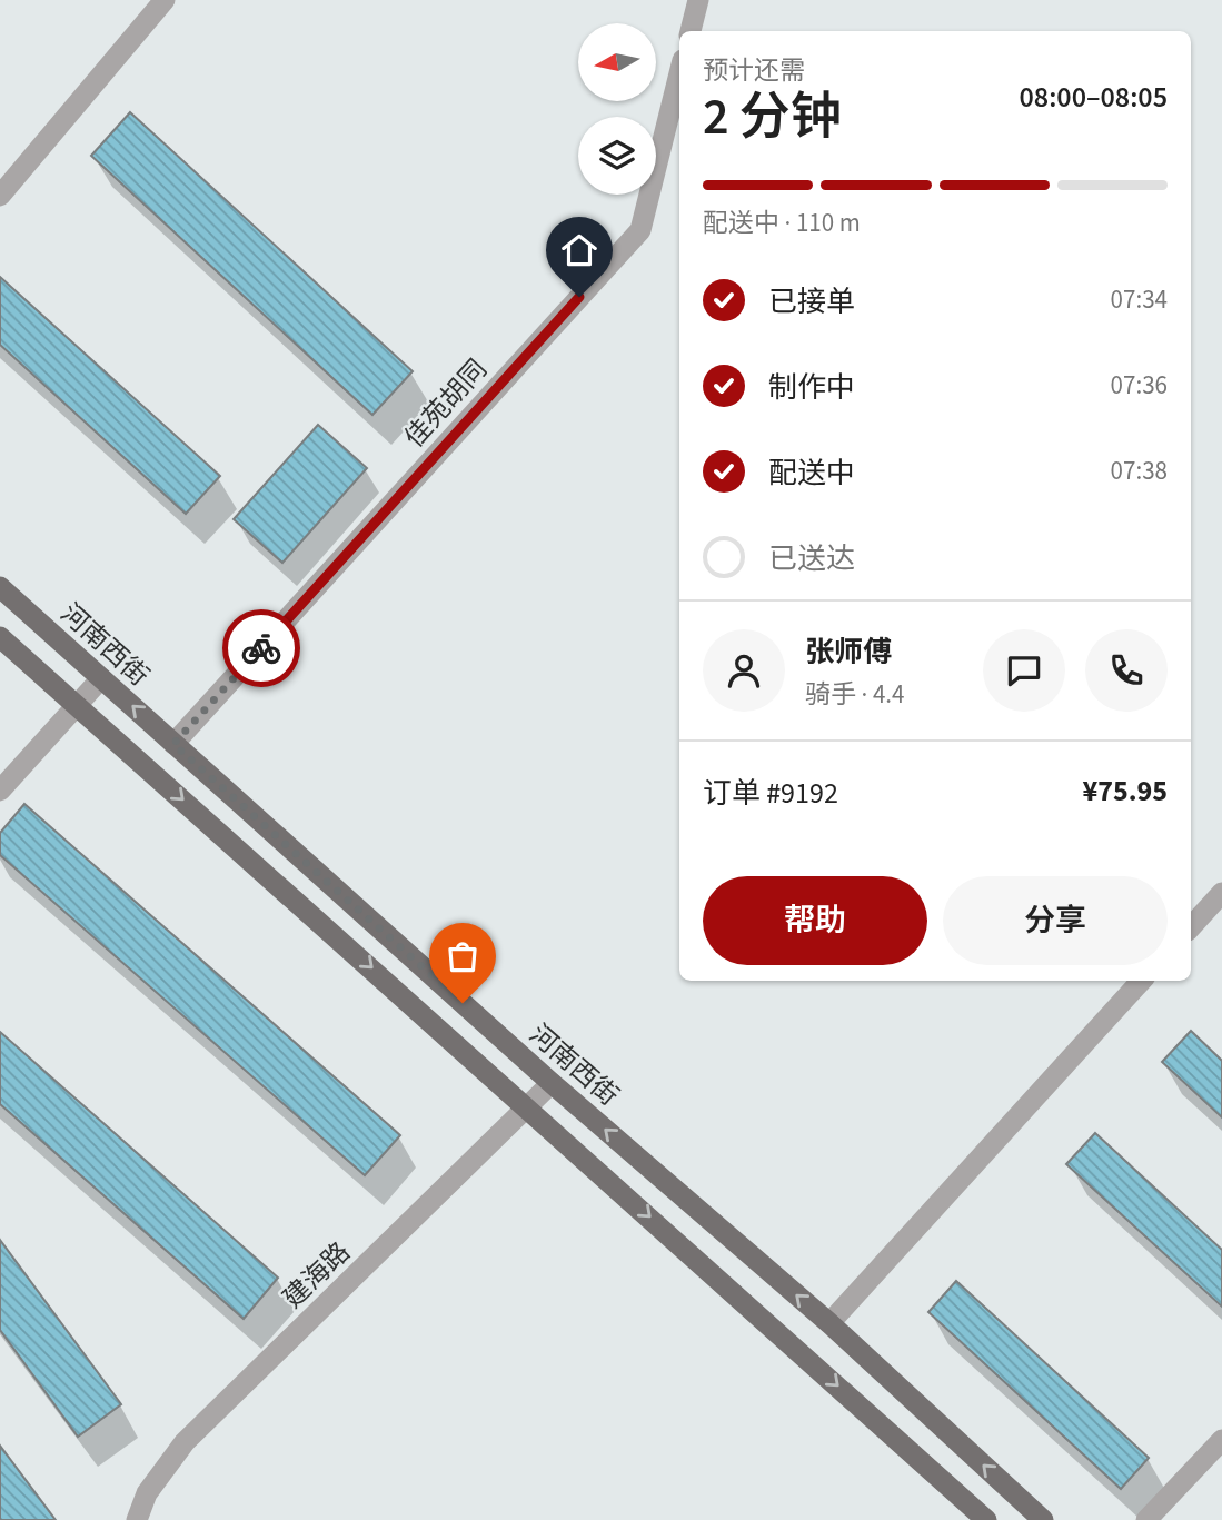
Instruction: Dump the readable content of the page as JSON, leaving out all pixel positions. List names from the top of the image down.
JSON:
{
  "streets": {
    "main road": ["河南西街"],
    "street": ["佳苑胡同", "建海路"]
  },
  "crossings": [
    ["佳苑胡同", "河南西街"],
    ["河南西街", "建海路"]
  ],
  "north": "left",
  "page": {
    "heading": ["2 分钟", "预计还需", "08:00–08:05"],
    "panel": [
      "张师傅",
      "骑手 · 4.4",
      "订单 #9192",
      "¥75.95"
    ],
    "bar": "配送中 · 110 m",
    "list": [
      ["已接单", "07:34"],
      ["制作中", "07:36"],
      ["配送中", "07:38"],
      "已送达"
    ],
    "buttons": ["帮助", "分享"]
  }
}
